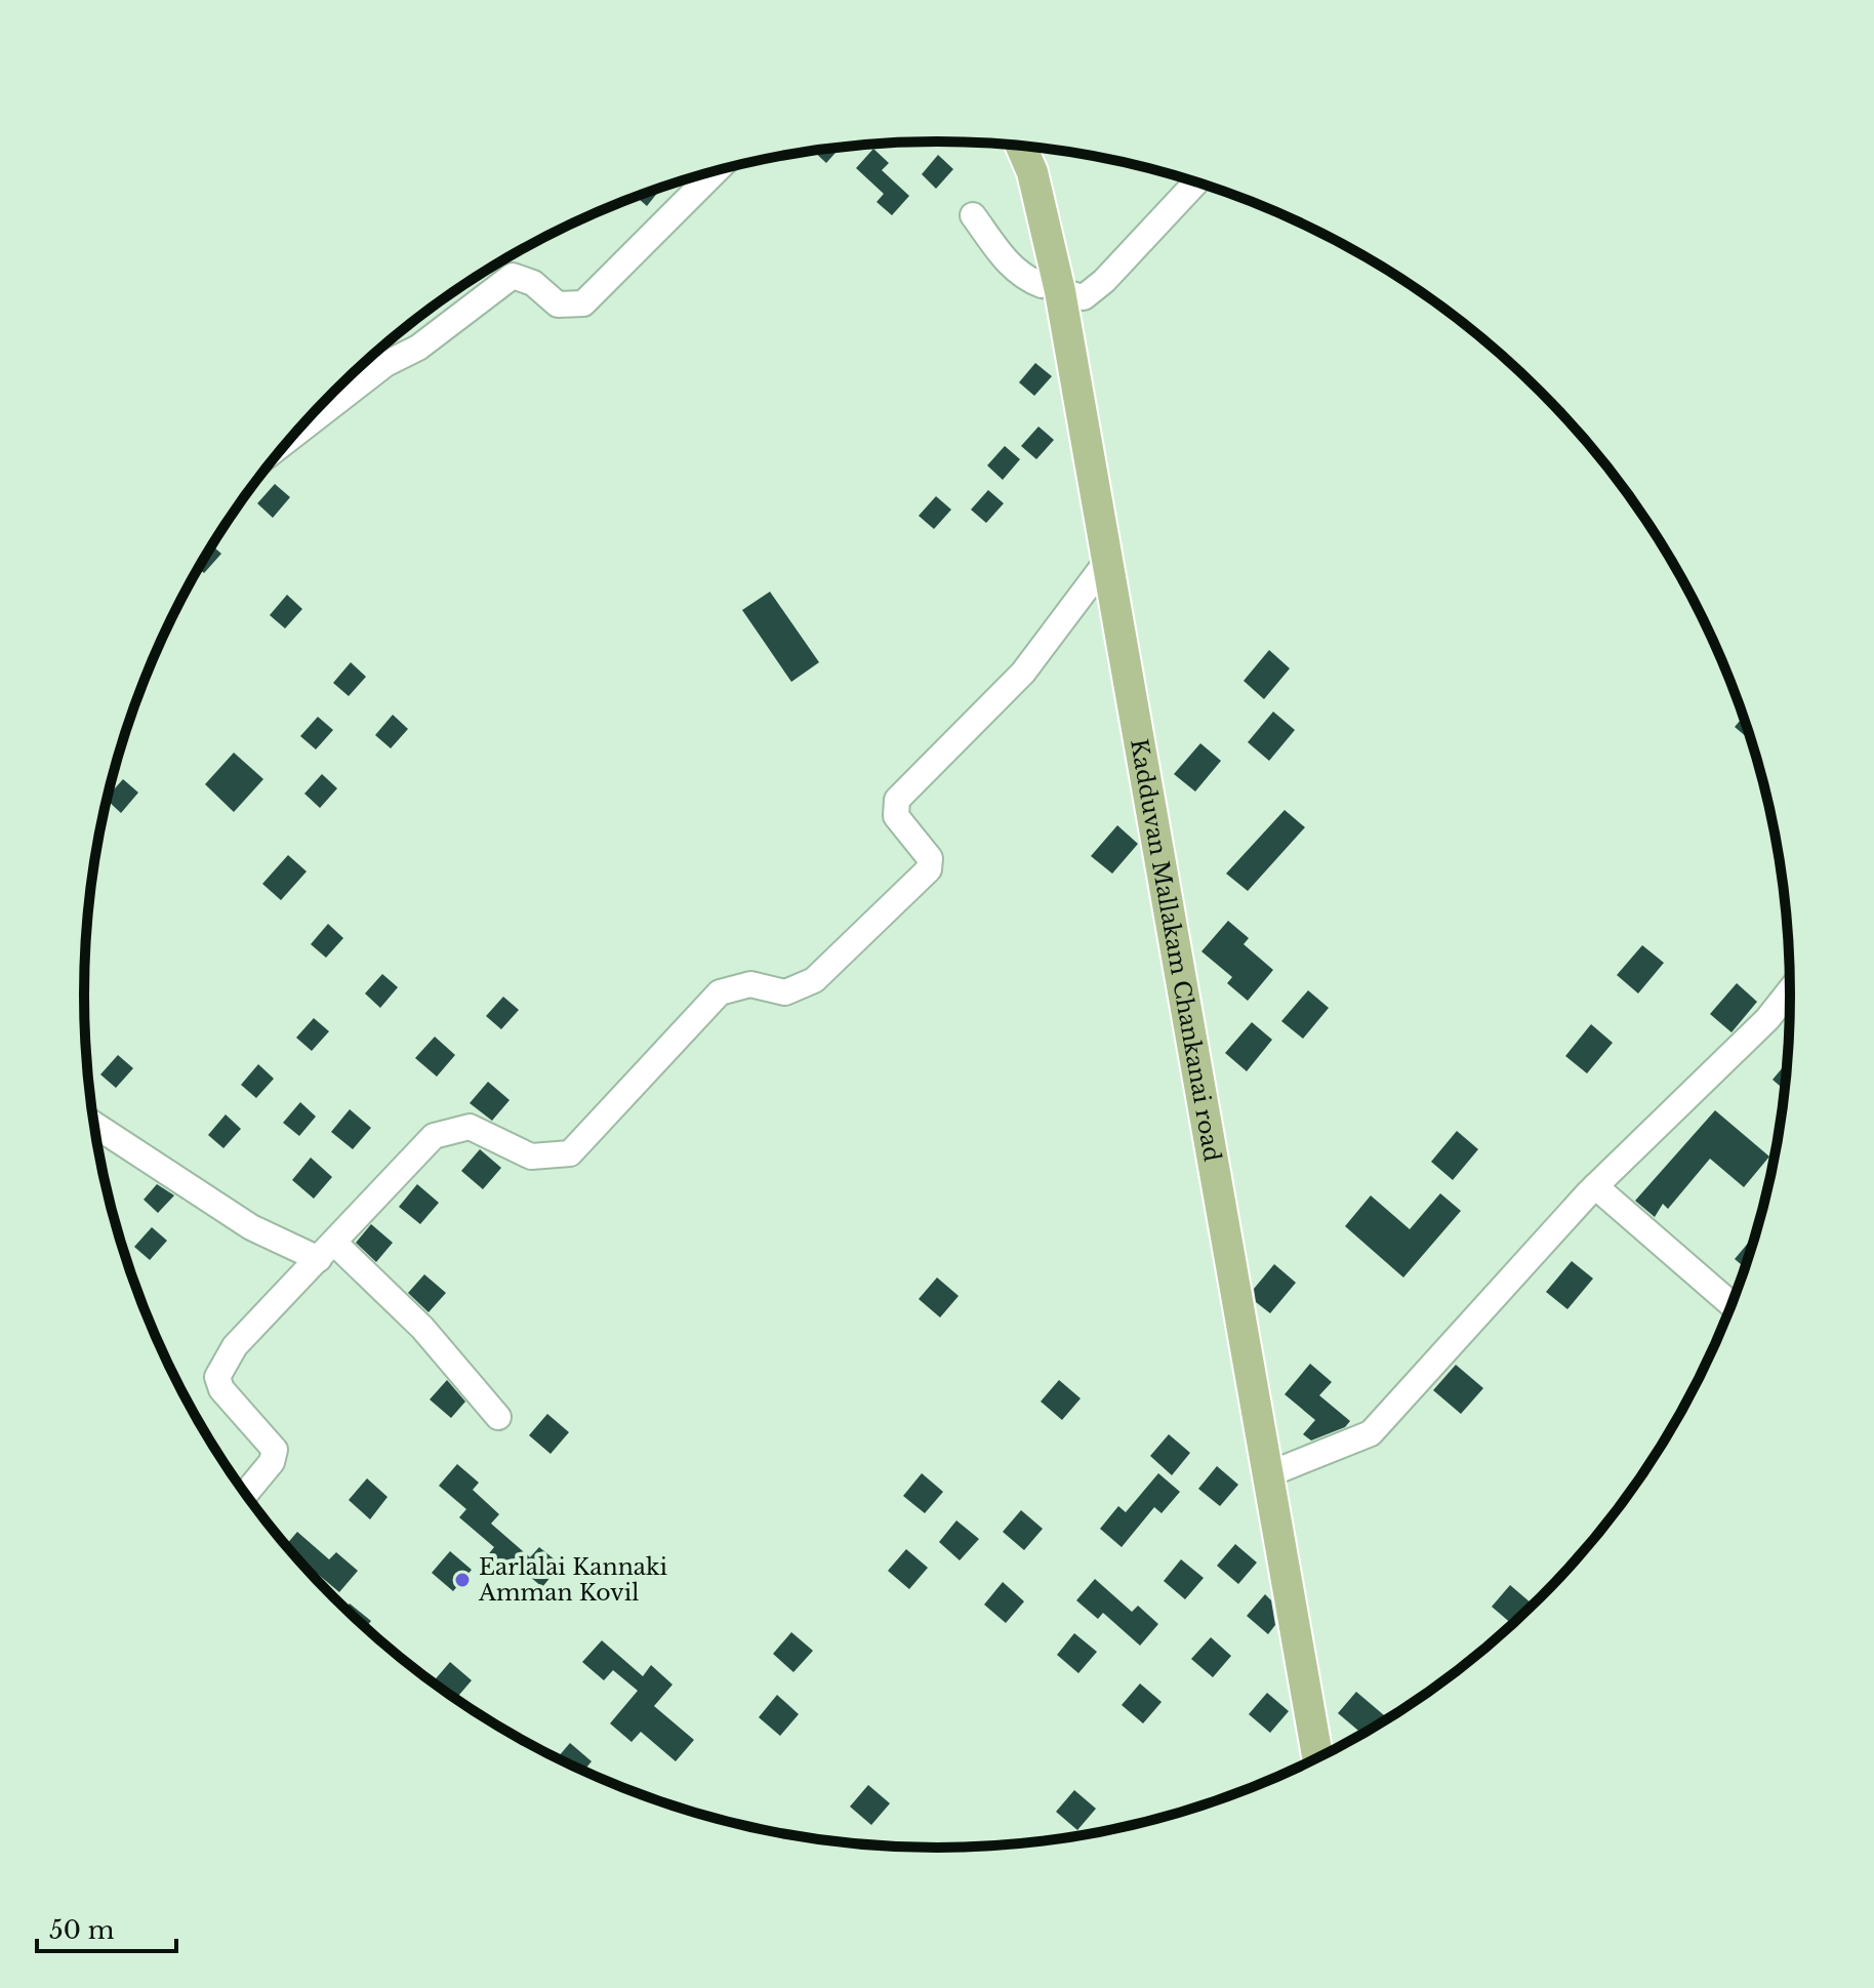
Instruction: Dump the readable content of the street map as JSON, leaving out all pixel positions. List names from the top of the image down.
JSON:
{
  "streets": {
    "main road": ["Kadduvan Mallakam Chankanai road"]
  },
  "places": ["Earlalai Kannaki Amman Kovil"],
  "scale_bar": "50 m"
}
